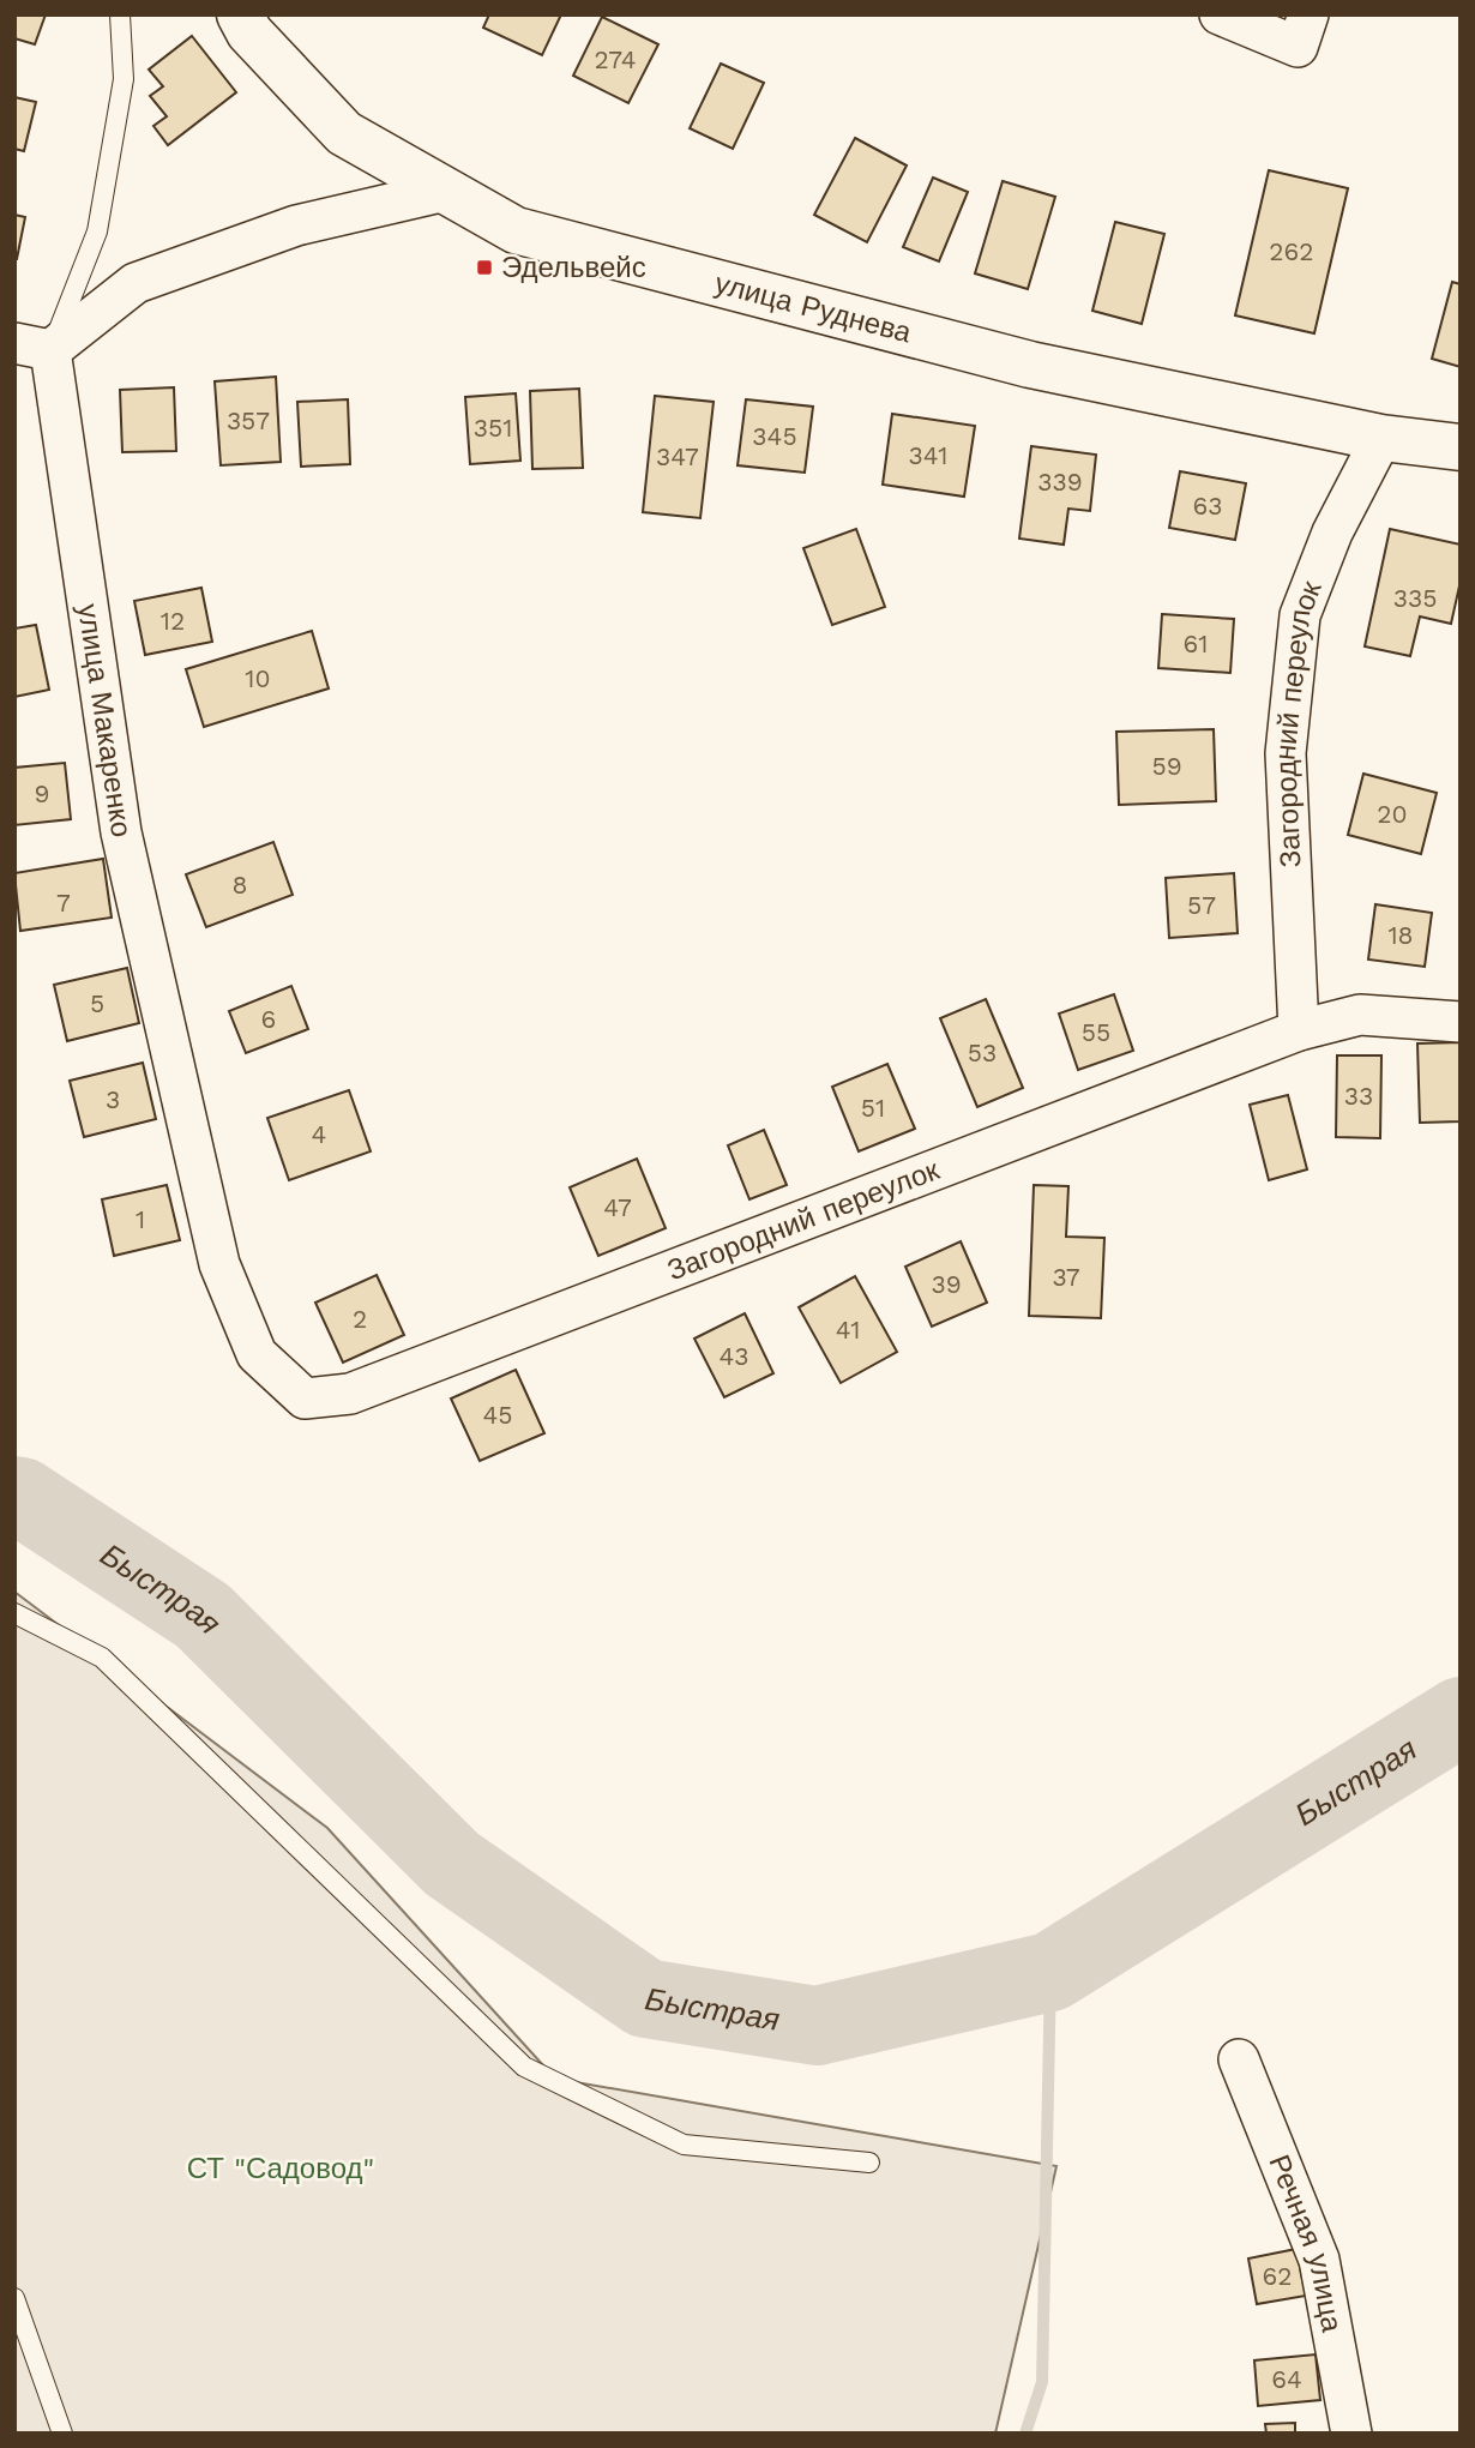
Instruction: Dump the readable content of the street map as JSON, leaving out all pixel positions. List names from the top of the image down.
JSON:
{
  "streets": {
    "street": [
      "улица Руднева",
      "улица Макаренко",
      "Загородний переулок",
      "Речная улица"
    ]
  },
  "crossings": [
    ["улица Руднева", "Загородний переулок"],
    ["улица Макаренко", "Загородний переулок"]
  ],
  "water": ["Быстрая"],
  "parks": ["СТ \"Садовод\""],
  "places": {
    "transit": ["Эдельвейс"]
  },
  "house_numbers": [
    "274",
    "262",
    "357",
    "351",
    "345",
    "341",
    "347",
    "339",
    "63",
    "335",
    "12",
    "61",
    "10",
    "59",
    "9",
    "20",
    "8",
    "7",
    "57",
    "18",
    "5",
    "6",
    "55",
    "53",
    "33",
    "3",
    "51",
    "4",
    "47",
    "1",
    "37",
    "39",
    "2",
    "41",
    "43",
    "45",
    "62",
    "64"
  ]
}
